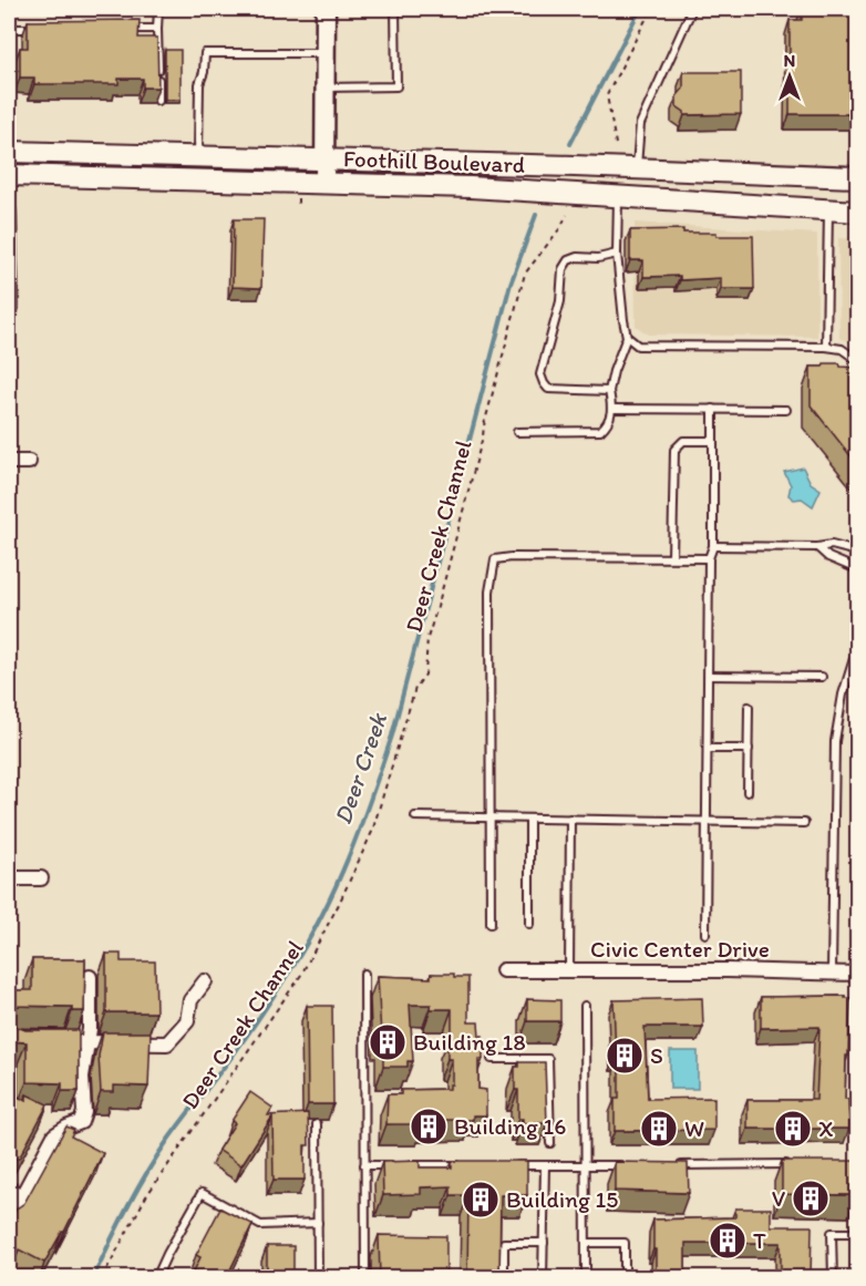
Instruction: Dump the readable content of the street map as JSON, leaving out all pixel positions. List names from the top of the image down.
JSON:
{
  "streets": {
    "main road": ["Foothill Boulevard"],
    "street": ["Civic Center Drive"],
    "path": ["Deer Creek Channel"]
  },
  "water": ["Deer Creek"],
  "places": {
    "building": [
      "Building 18",
      "S",
      "Building 16",
      "W",
      "X",
      "V",
      "Building 15",
      "T"
    ]
  },
  "north": "top"
}
